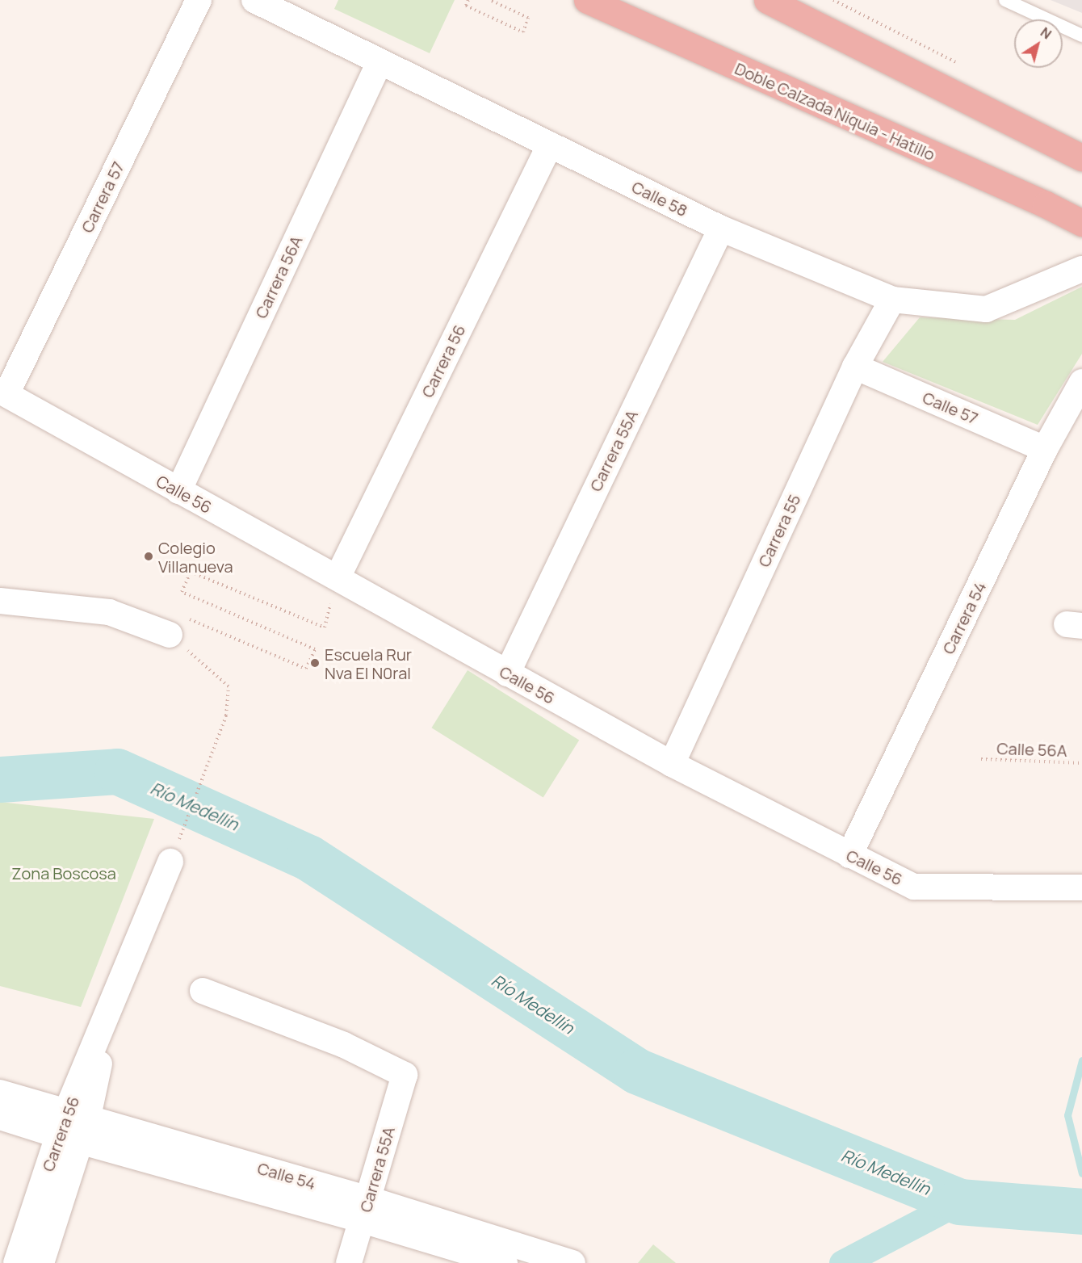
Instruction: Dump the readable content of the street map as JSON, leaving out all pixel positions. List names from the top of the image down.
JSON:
{
  "streets": {
    "highway": ["Doble Calzada Niquia - Hatillo"],
    "street": [
      "Carrera 57",
      "Calle 58",
      "Carrera 56A",
      "Carrera 56",
      "Calle 57",
      "Carrera 55A",
      "Calle 56",
      "Carrera 55",
      "Carrera 54",
      "Calle 54"
    ],
    "path": ["Calle 56A"]
  },
  "crossings": [
    ["Carrera 57", "Calle 56"],
    ["Calle 58", "Carrera 56A"],
    ["Calle 58", "Carrera 56"],
    ["Calle 58", "Carrera 55A"],
    ["Calle 58", "Carrera 55"],
    ["Carrera 56A", "Calle 56"],
    ["Carrera 56", "Calle 56"],
    ["Carrera 56", "Calle 54"],
    ["Calle 57", "Carrera 55"],
    ["Calle 57", "Carrera 54"],
    ["Carrera 55A", "Calle 56"],
    ["Carrera 55A", "Calle 54"],
    ["Calle 56", "Carrera 55"],
    ["Calle 56", "Carrera 54"]
  ],
  "water": ["Río Medellín"],
  "parks": ["Zona Boscosa"],
  "places": ["Colegio Villanueva", "Escuela Rur Nva El N0ral"],
  "north": "top right"
}
